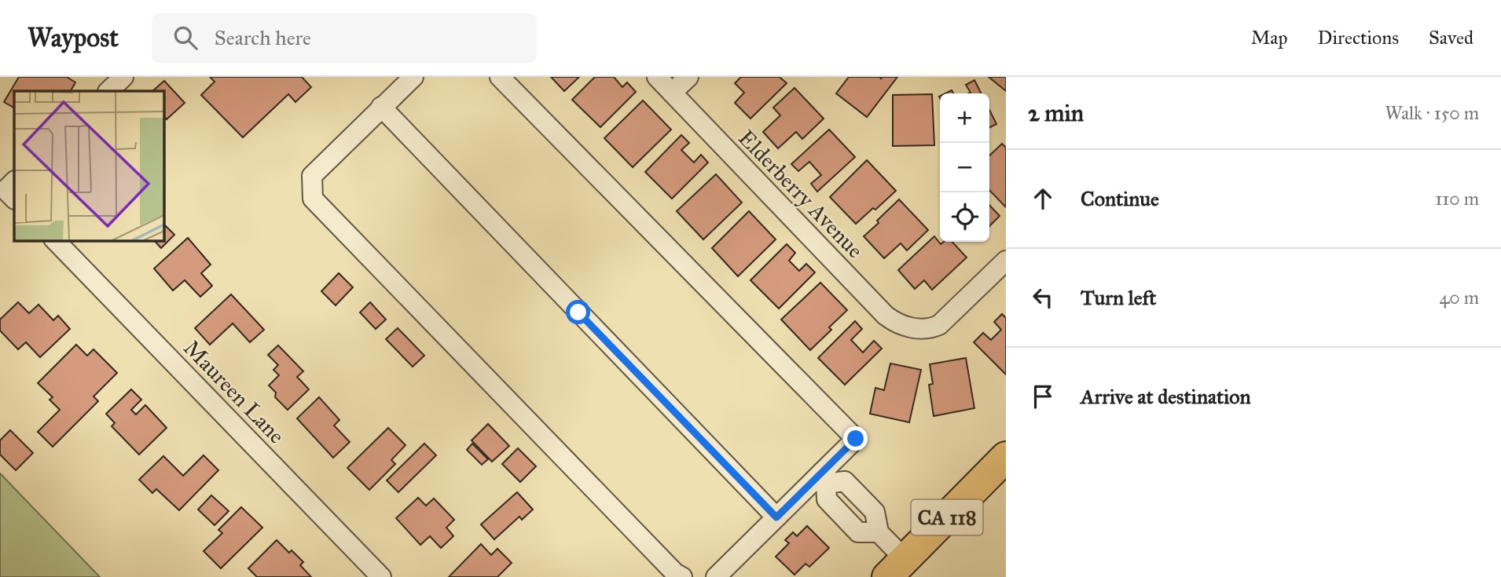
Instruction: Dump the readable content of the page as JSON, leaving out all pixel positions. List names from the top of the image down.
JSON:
{
  "streets": {
    "main road": ["CA 118"],
    "street": ["Elderberry Avenue", "Maureen Lane"]
  },
  "page": {
    "header": "Waypost",
    "search": "Search here",
    "nav": ["Map", "Directions", "Saved"],
    "heading": ["2 min", "Walk · 150 m"],
    "map_buttons": ["+", "−"],
    "list": [
      ["Continue", "110 m"],
      ["Turn left", "40 m"],
      "Arrive at destination"
    ]
  }
}
